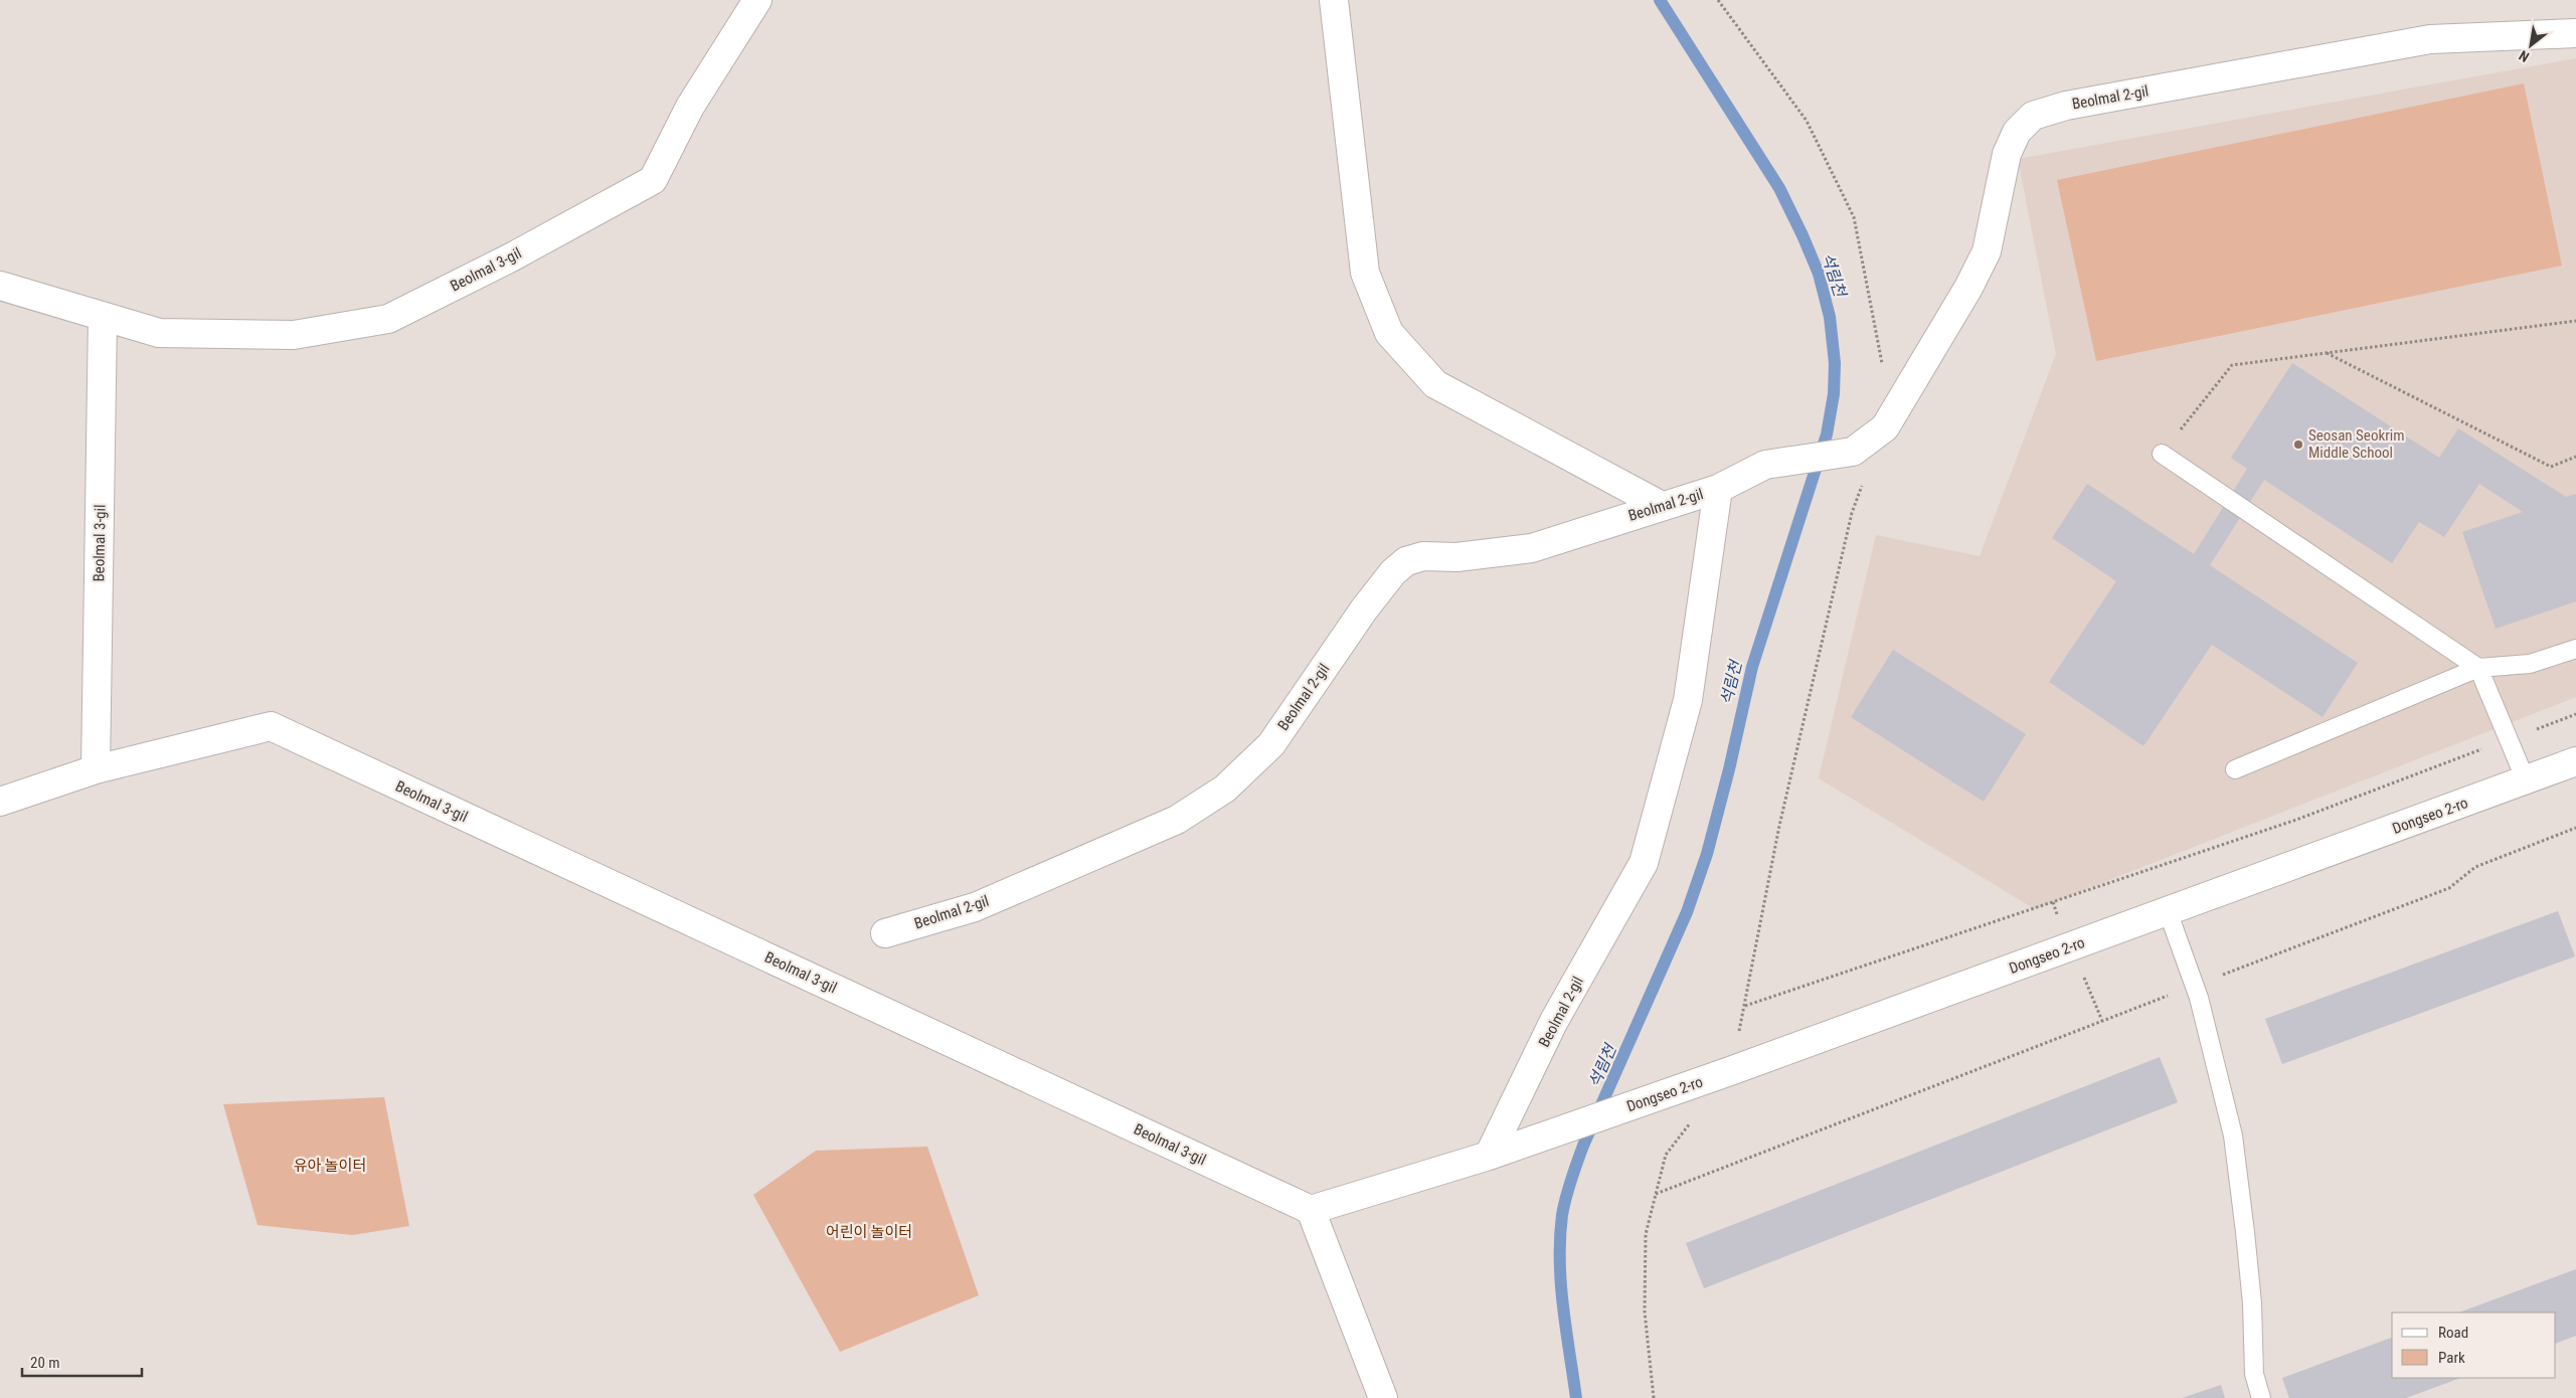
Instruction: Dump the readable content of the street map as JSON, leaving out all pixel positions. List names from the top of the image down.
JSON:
{
  "streets": {
    "street": ["Beolmal 2-gil", "Beolmal 3-gil", "Dongseo 2-ro"]
  },
  "crossings": [
    ["Beolmal 2-gil", "Dongseo 2-ro"],
    ["Beolmal 3-gil", "Dongseo 2-ro"]
  ],
  "water": ["석림천"],
  "parks": ["유아 놀이터", "어린이 놀이터"],
  "places": ["Seosan Seokrim Middle School"],
  "legend": ["Road", "Park"],
  "scale_bar": "20 m",
  "north": "bottom left"
}
